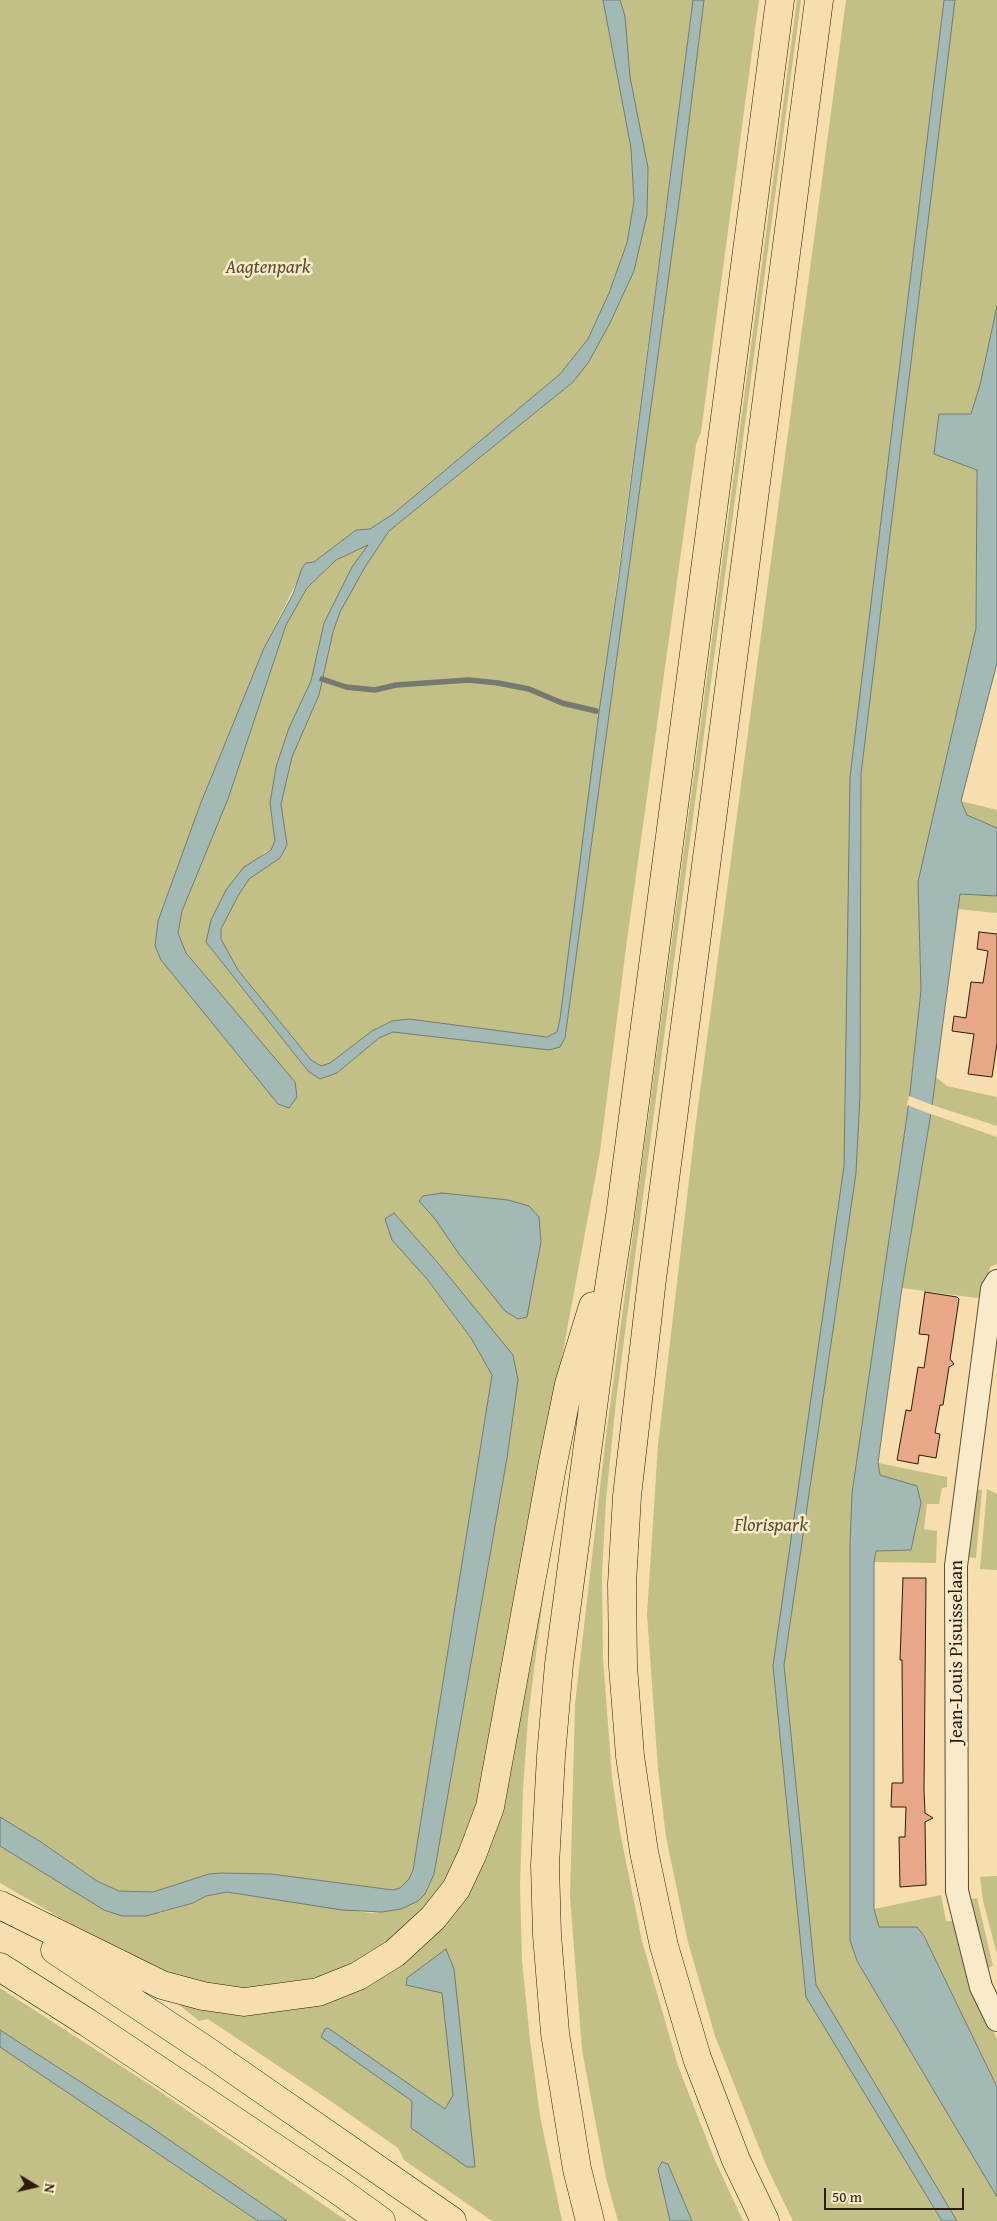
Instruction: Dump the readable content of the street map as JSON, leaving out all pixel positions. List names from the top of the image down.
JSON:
{
  "streets": {
    "street": ["Jean-Louis Pisuisselaan"]
  },
  "parks": ["Aagtenpark", "Florispark"],
  "scale_bar": "50 m",
  "north": "right"
}
